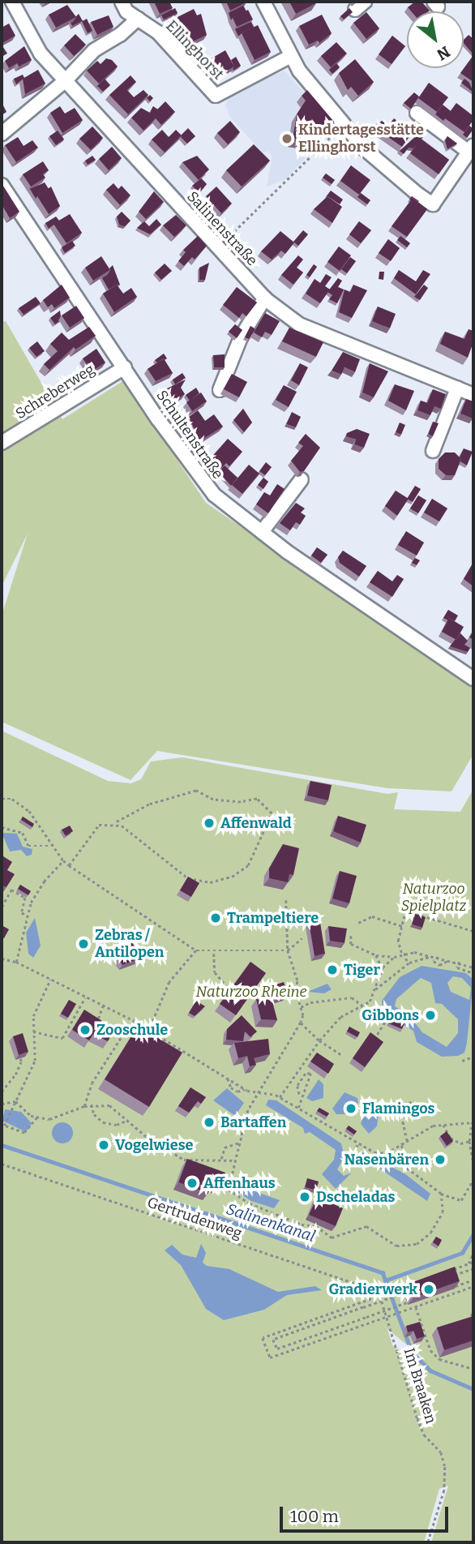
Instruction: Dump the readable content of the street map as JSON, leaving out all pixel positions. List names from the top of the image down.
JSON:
{
  "streets": {
    "street": [
      "Ellinghorst",
      "Salinenstraße",
      "Schreberweg",
      "Schultenstraße"
    ],
    "path": ["Gertrudenweg", "Im Braaken"]
  },
  "crossings": [
    ["Schreberweg", "Schultenstraße"],
    ["Gertrudenweg", "Im Braaken"]
  ],
  "water": ["Salinenkanal"],
  "parks": ["Naturzoo Spielplatz", "Naturzoo Rheine"],
  "places": [
    "Kindertagesstätte Ellinghorst",
    "Affenwald",
    "Trampeltiere",
    "Zebras / Antilopen",
    "Tiger",
    "Gibbons",
    "Zooschule",
    "Flamingos",
    "Bartaffen",
    "Vogelwiese",
    "Nasenbären",
    "Affenhaus",
    "Dscheladas",
    "Gradierwerk"
  ],
  "scale_bar": "100 m",
  "north": "bottom right"
}
